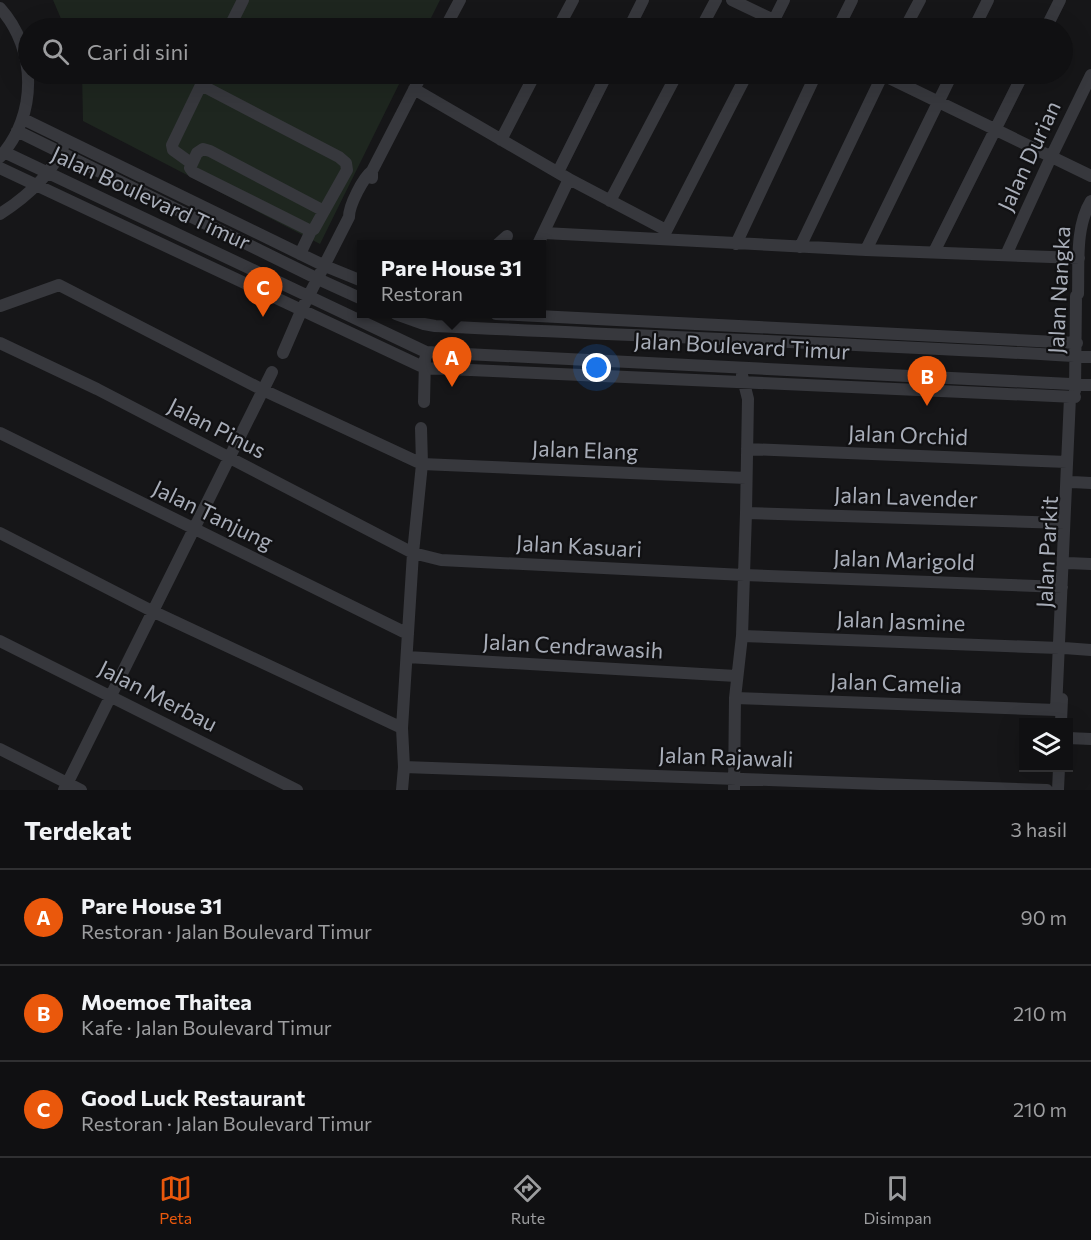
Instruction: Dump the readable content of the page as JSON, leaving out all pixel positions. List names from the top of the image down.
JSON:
{
  "streets": {
    "street": [
      "Jalan Durian",
      "Jalan Boulevard Timur",
      "Jalan Nangka",
      "Jalan Pinus",
      "Jalan Orchid",
      "Jalan Elang",
      "Jalan Lavender",
      "Jalan Tanjung",
      "Jalan Kasuari",
      "Jalan Parkit",
      "Jalan Marigold",
      "Jalan Jasmine",
      "Jalan Cendrawasih",
      "Jalan Camelia",
      "Jalan Merbau",
      "Jalan Rajawali"
    ]
  },
  "crossings": [
    ["Jalan Boulevard Timur", "Jalan Nangka"],
    ["Jalan Boulevard Timur", "Jalan Parkit"],
    ["Jalan Nangka", "Jalan Parkit"],
    ["Jalan Pinus", "Jalan Kasuari"],
    ["Jalan Kasuari", "Jalan Marigold"],
    ["Jalan Parkit", "Jalan Jasmine"],
    ["Jalan Parkit", "Jalan Camelia"],
    ["Jalan Jasmine", "Jalan Camelia"]
  ],
  "page": {
    "search": "Cari di sini",
    "popup": ["Pare House 31", "Restoran"],
    "pins": ["C", "A", "B"],
    "heading": ["Terdekat", "3 hasil"],
    "list": [
      {
        "mark": "A",
        "name": "Pare House 31",
        "note": "Restoran · Jalan Boulevard Timur",
        "value": "90 m"
      },
      {
        "mark": "B",
        "name": "Moemoe Thaitea",
        "note": "Kafe · Jalan Boulevard Timur",
        "value": "210 m"
      },
      {
        "mark": "C",
        "name": "Good Luck Restaurant",
        "note": "Restoran · Jalan Boulevard Timur",
        "value": "210 m"
      }
    ],
    "nav": ["Peta", "Rute", "Disimpan"]
  }
}
